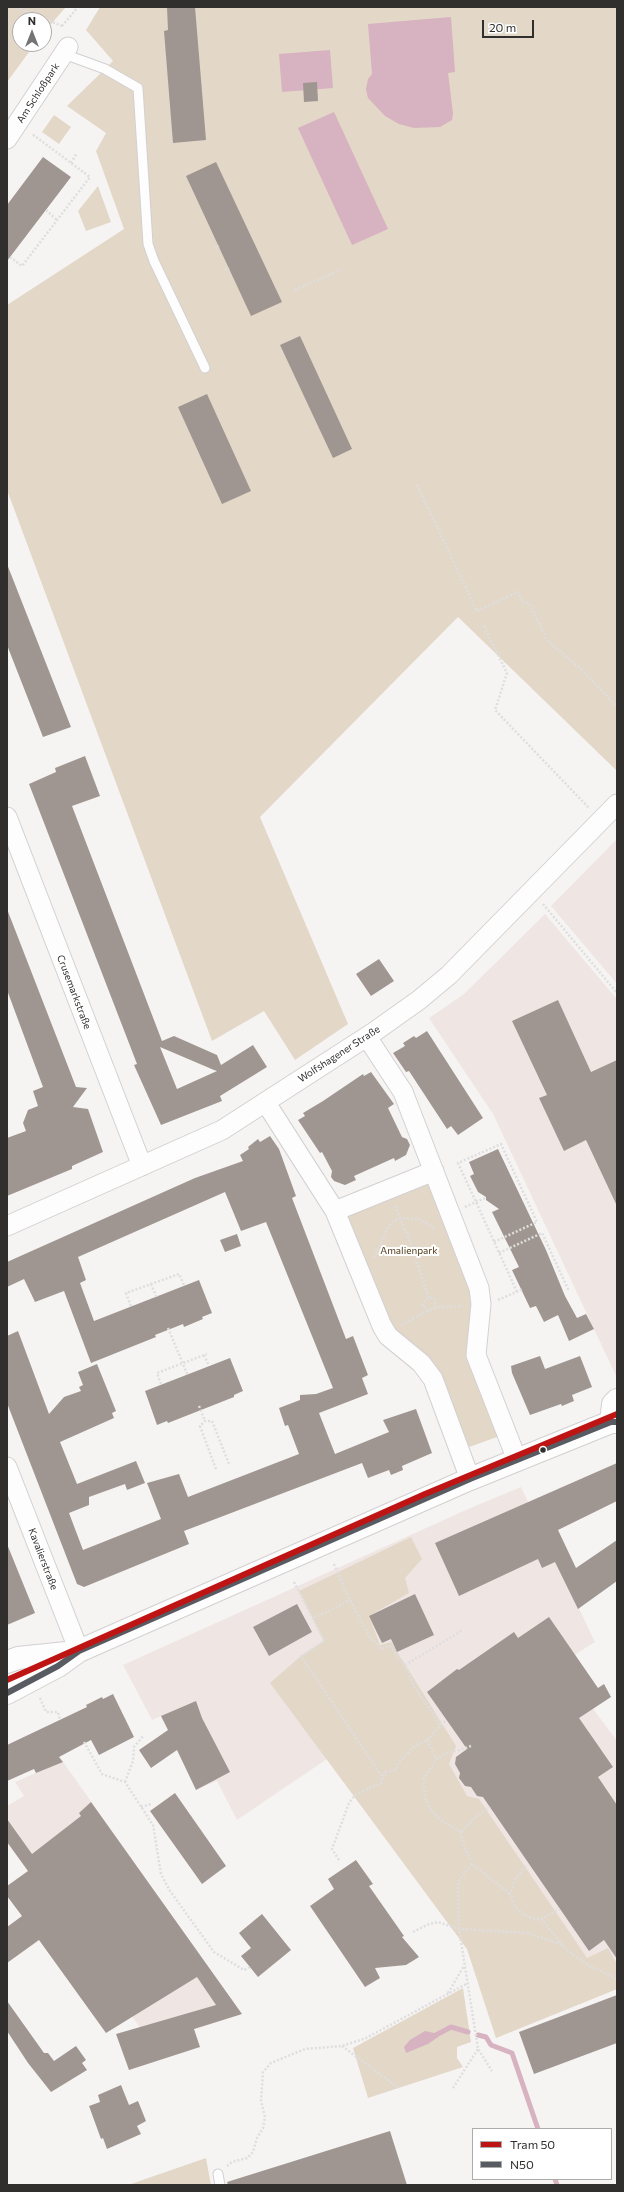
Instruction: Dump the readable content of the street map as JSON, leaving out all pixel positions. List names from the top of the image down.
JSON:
{
  "streets": {
    "street": [
      "Am Schloßpark",
      "Crusemarkstraße",
      "Wolfshagener Straße",
      "Kavalierstraße"
    ]
  },
  "crossings": [
    ["Crusemarkstraße", "Wolfshagener Straße"]
  ],
  "parks": ["Amalienpark"],
  "lines": ["tram line 50", "transit line N50"],
  "legend": ["Tram 50", "N50"],
  "scale_bar": "20 m",
  "north": "top"
}
